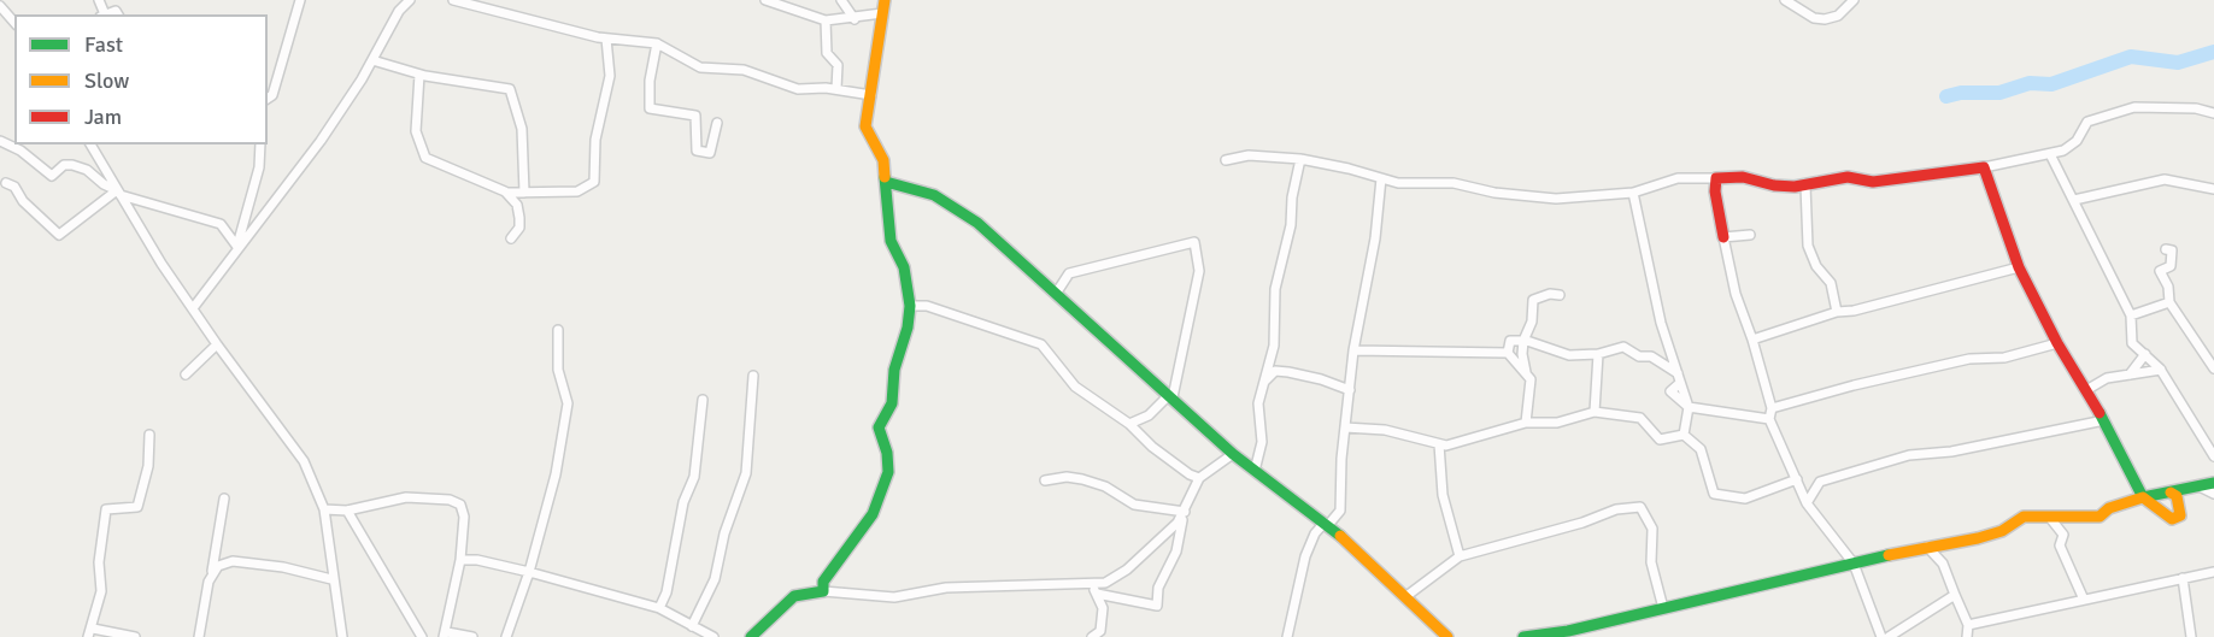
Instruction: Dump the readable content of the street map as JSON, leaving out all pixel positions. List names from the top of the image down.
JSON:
{
  "legend": ["Fast", "Slow", "Jam"]
}
